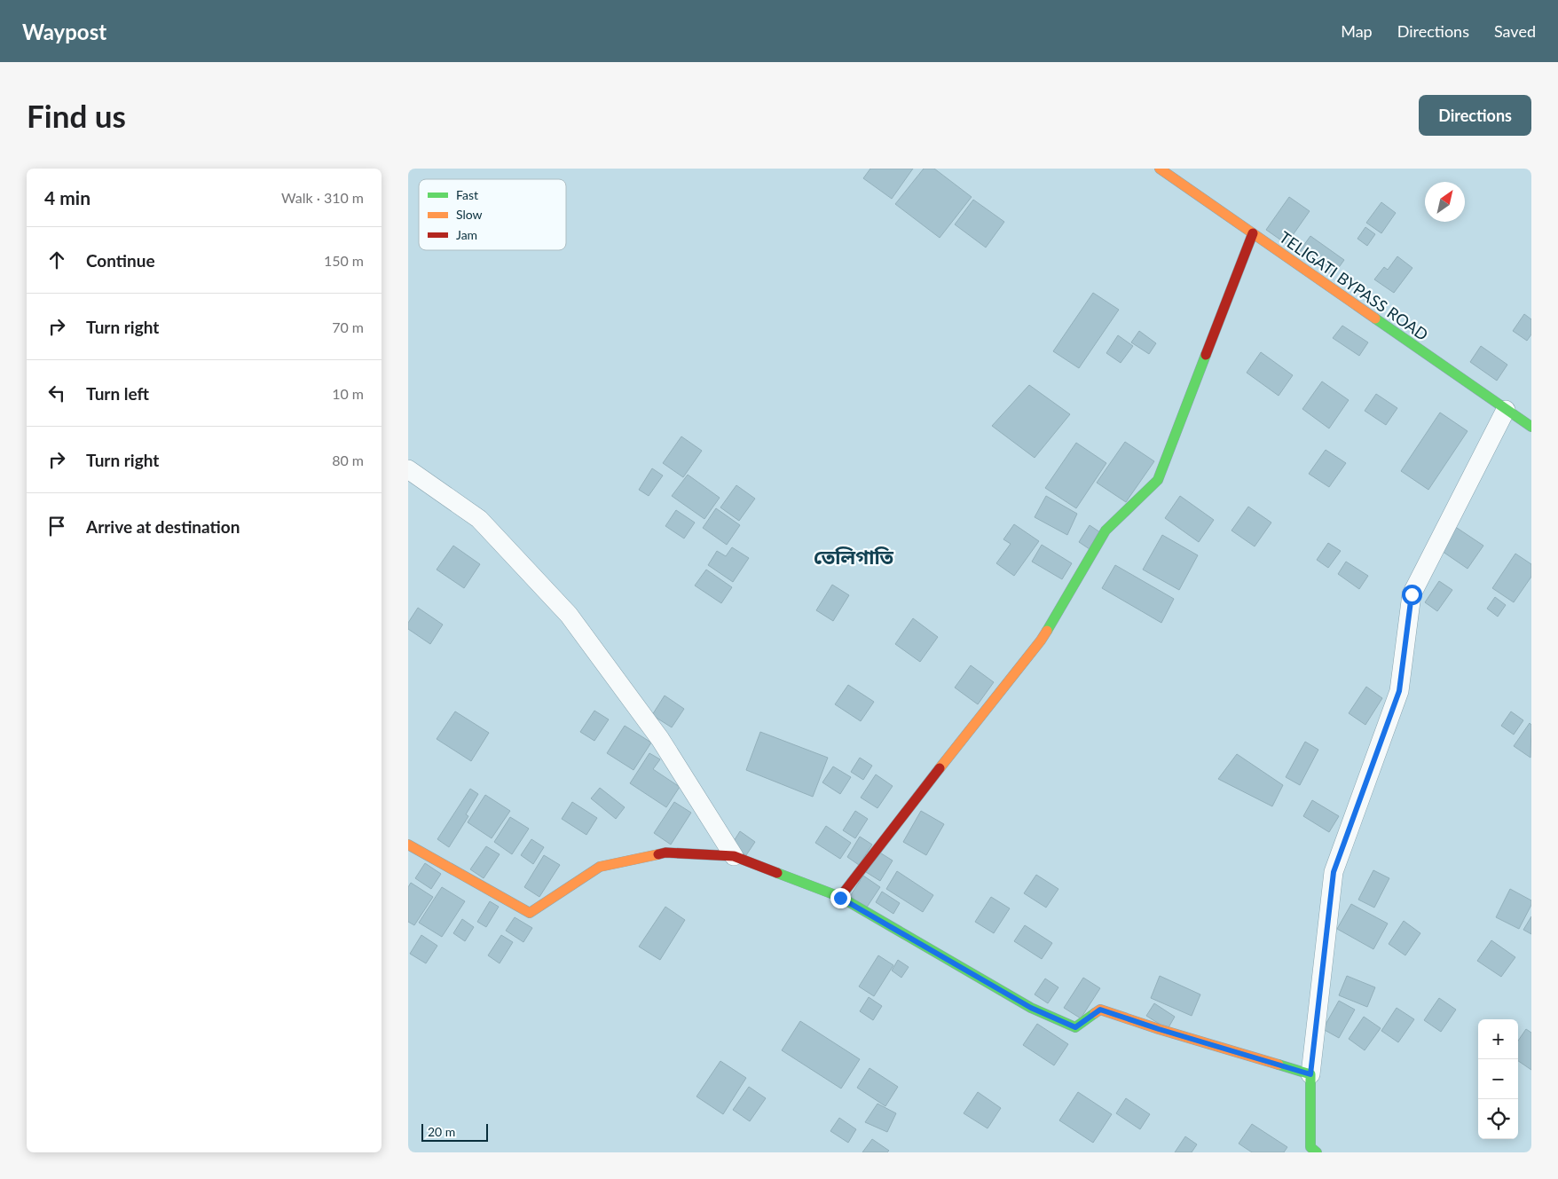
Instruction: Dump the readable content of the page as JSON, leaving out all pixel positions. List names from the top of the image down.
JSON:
{
  "streets": {
    "street": ["TELIGATI BYPASS ROAD"]
  },
  "districts": ["তেলিগাতি"],
  "legend": ["Fast", "Slow", "Jam"],
  "scale_bar": "20 m",
  "north": "top right",
  "page": {
    "header": "Waypost",
    "nav": ["Map", "Directions", "Saved"],
    "buttons": "Directions",
    "title": "Find us",
    "heading": ["4 min", "Walk · 310 m"],
    "list": [
      ["Continue", "150 m"],
      ["Turn right", "70 m"],
      ["Turn left", "10 m"],
      ["Turn right", "80 m"],
      "Arrive at destination"
    ],
    "map_buttons": ["+", "−"],
    "scale": "20 m"
  }
}
